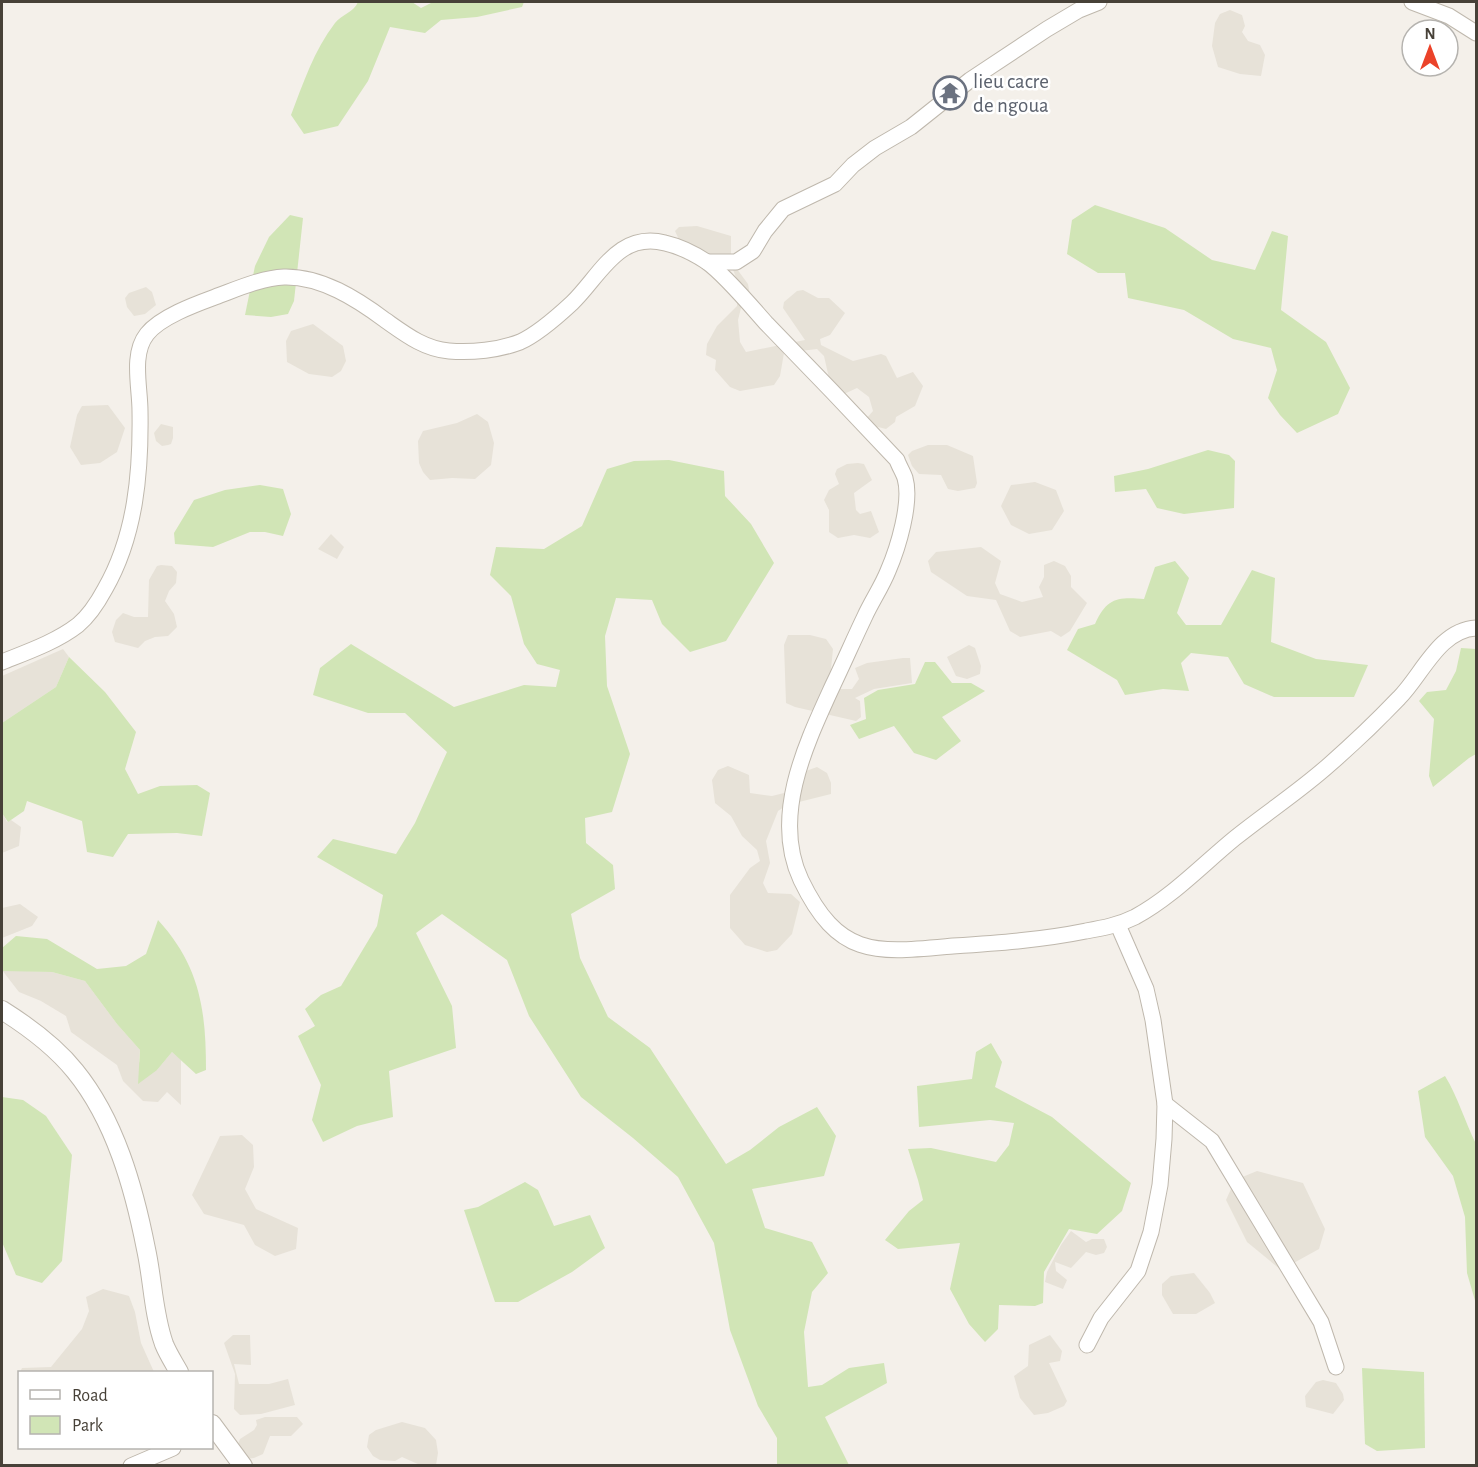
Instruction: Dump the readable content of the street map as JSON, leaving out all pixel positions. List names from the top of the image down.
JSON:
{
  "places": {
    "temple": ["lieu cacre de ngoua"]
  },
  "legend": ["Road", "Park"],
  "north": "top"
}
